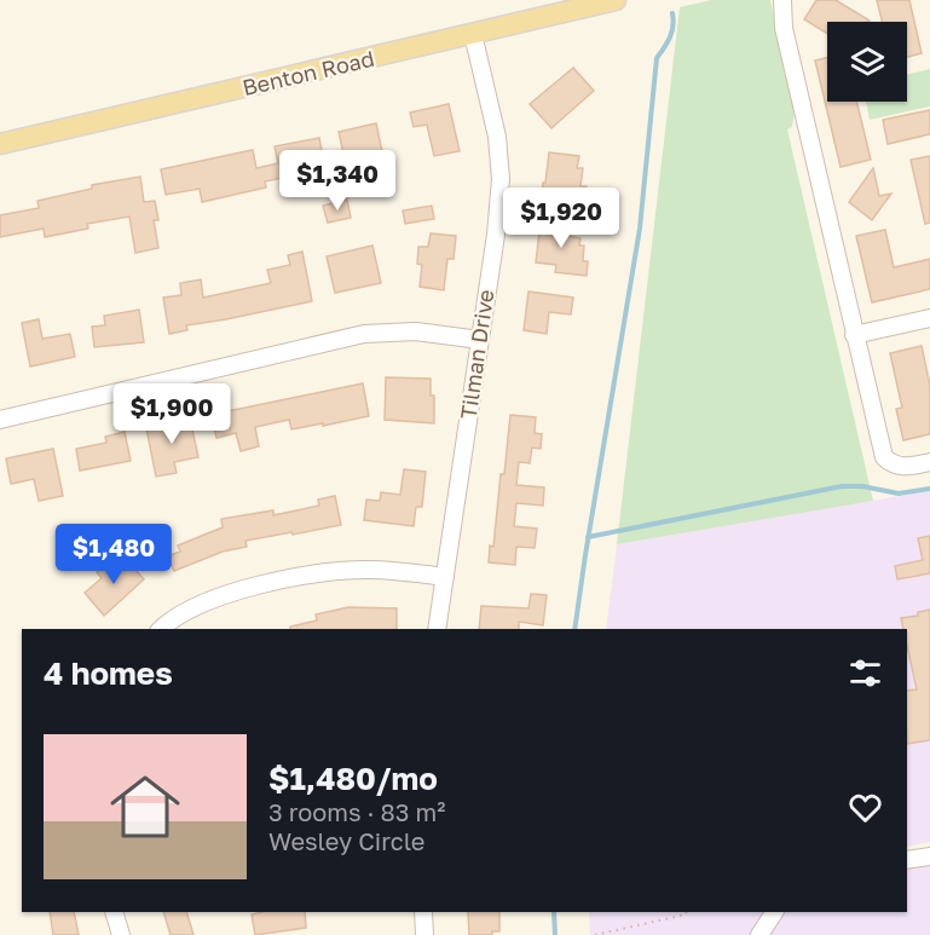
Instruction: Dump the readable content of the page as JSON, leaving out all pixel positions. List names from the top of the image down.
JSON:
{
  "streets": {
    "main road": ["Benton Road"],
    "street": ["Tilman Drive"]
  },
  "crossings": [
    ["Benton Road", "Tilman Drive"]
  ],
  "page": {
    "price": [
      "$1,340",
      "$1,920",
      "$1,900",
      "$1,480"
    ],
    "heading": "4 homes",
    "list": [
      {
        "name": "$1,480/mo",
        "note": "3 rooms · 83 m² · Wesley Circle"
      }
    ]
  }
}
